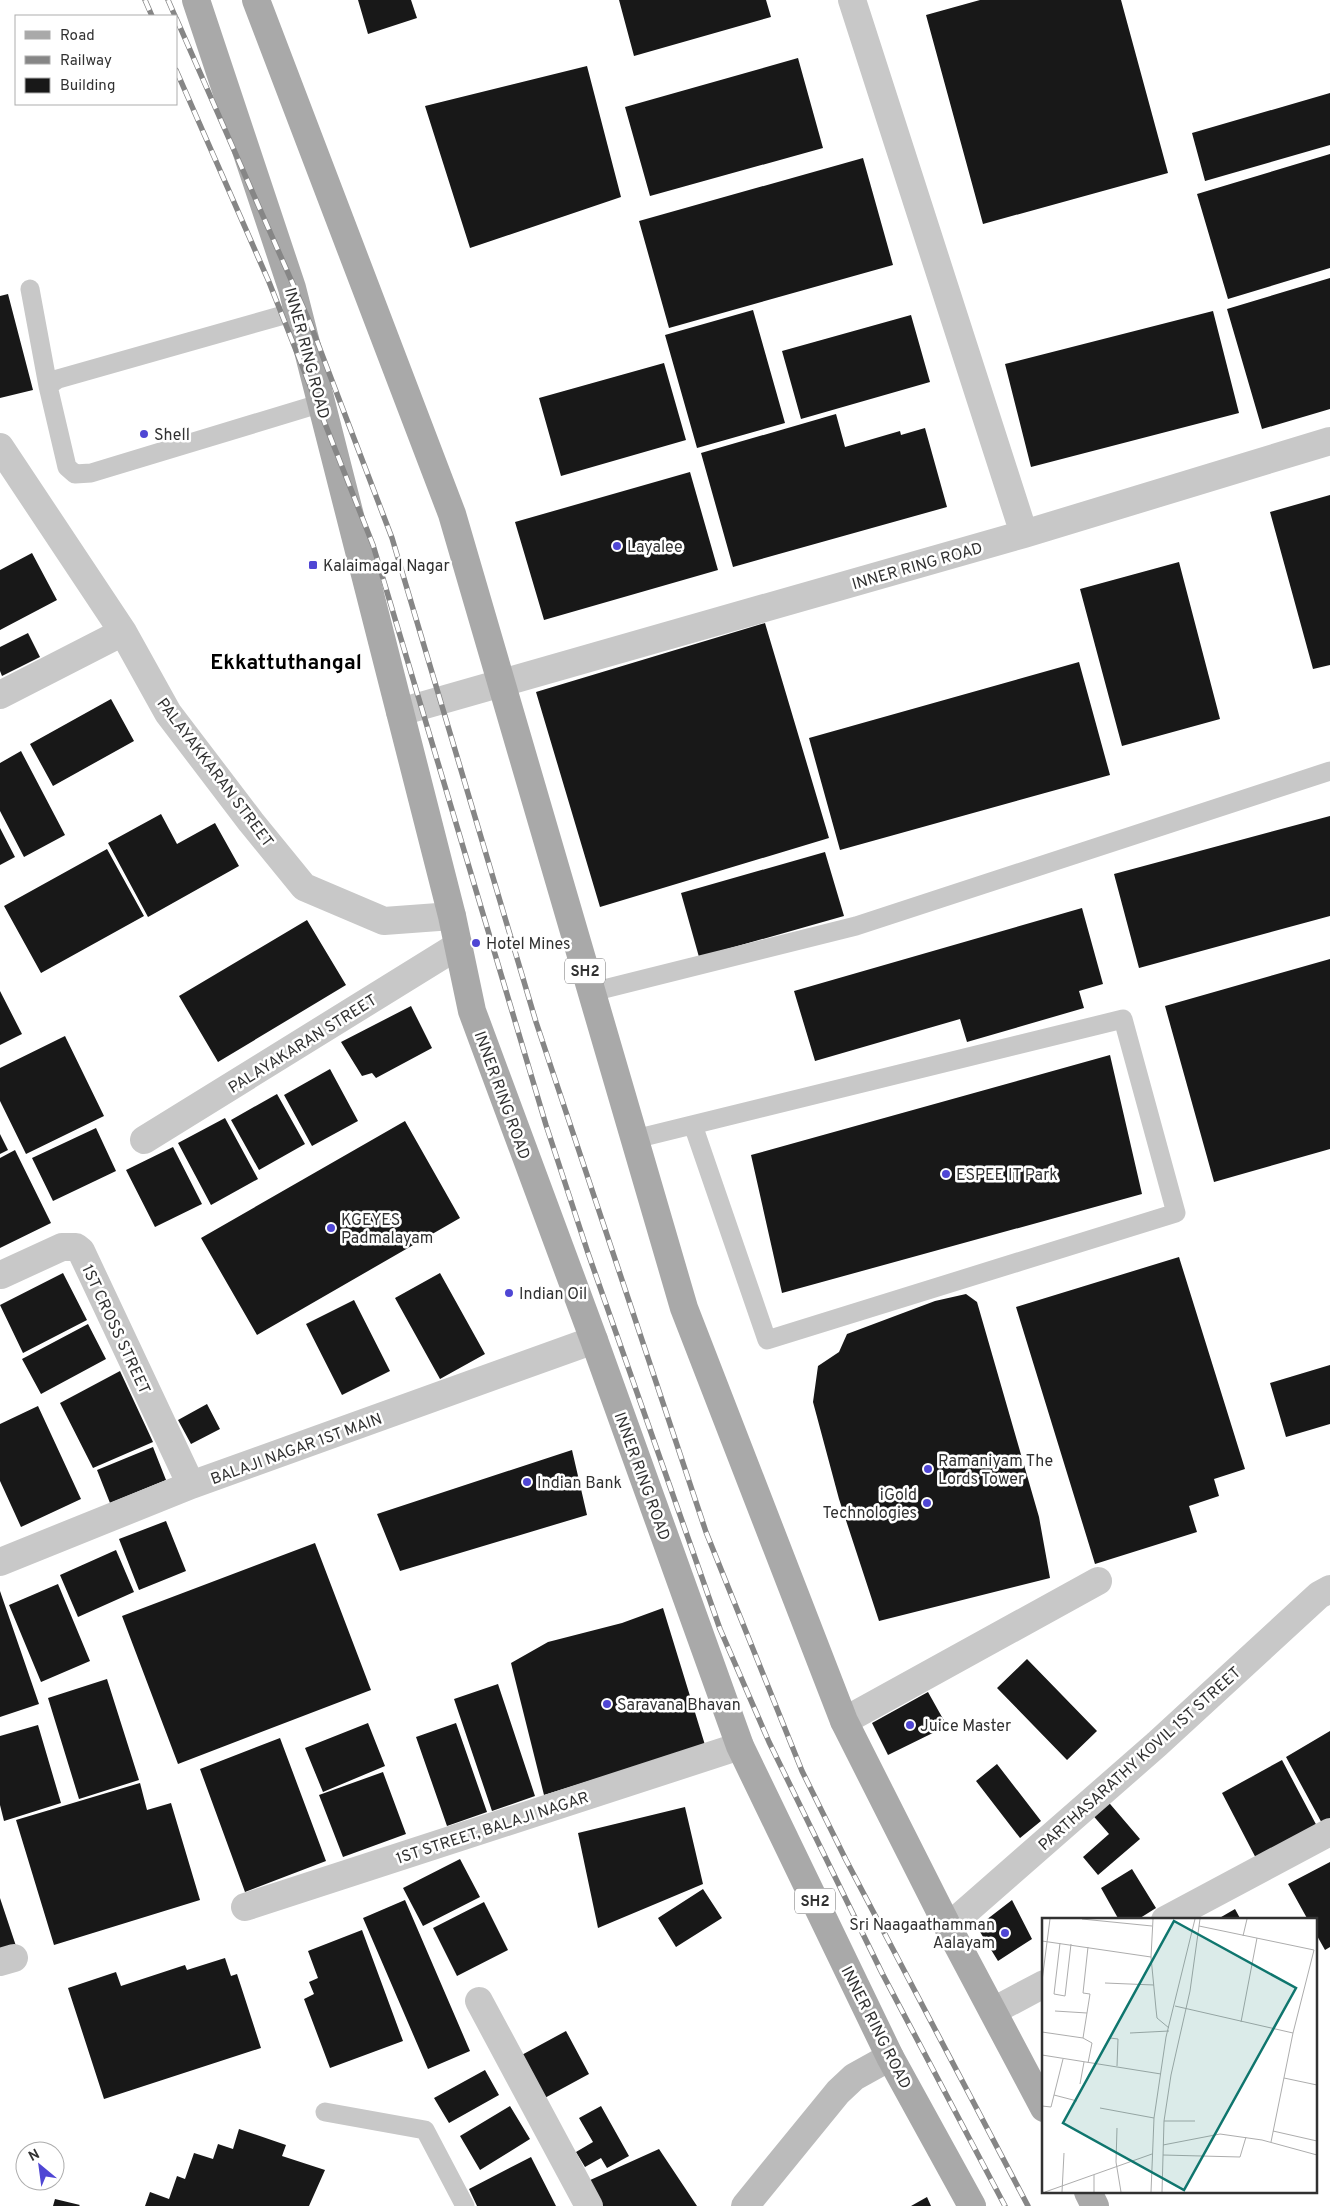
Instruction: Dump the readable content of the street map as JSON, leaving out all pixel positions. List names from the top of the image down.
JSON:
{
  "streets": {
    "main road": ["INNER RING ROAD", "SH2"],
    "street": [
      "PALAYAKKARAN STREET",
      "PALAYAKARAN STREET",
      "1ST CROSS STREET",
      "BALAJI NAGAR 1ST MAIN",
      "PARTHASARATHY KOVIL 1ST STREET",
      "1ST STREET, BALAJI NAGAR"
    ]
  },
  "crossings": [
    ["INNER RING ROAD", "PALAYAKKARAN STREET"],
    ["INNER RING ROAD", "SH2"],
    ["INNER RING ROAD", "PALAYAKARAN STREET"],
    ["INNER RING ROAD", "BALAJI NAGAR 1ST MAIN"],
    ["INNER RING ROAD", "1ST STREET, BALAJI NAGAR"],
    ["SH2", "PARTHASARATHY KOVIL 1ST STREET"],
    ["1ST CROSS STREET", "BALAJI NAGAR 1ST MAIN"]
  ],
  "districts": ["Ekkattuthangal"],
  "places": {
    "other": [
      "Shell",
      "Layalee",
      "Hotel Mines",
      "ESPEE IT Park",
      "KGEYES Padmalayam",
      "Indian Oil",
      "Ramaniyam The Lords Tower",
      "Indian Bank",
      "iGold Technologies",
      "Saravana Bhavan",
      "Juice Master",
      "Sri Naagaathamman Aalayam"
    ],
    "transit": ["Kalaimagal Nagar"]
  },
  "legend": ["Road", "Railway", "Building"],
  "north": "top left"
}
